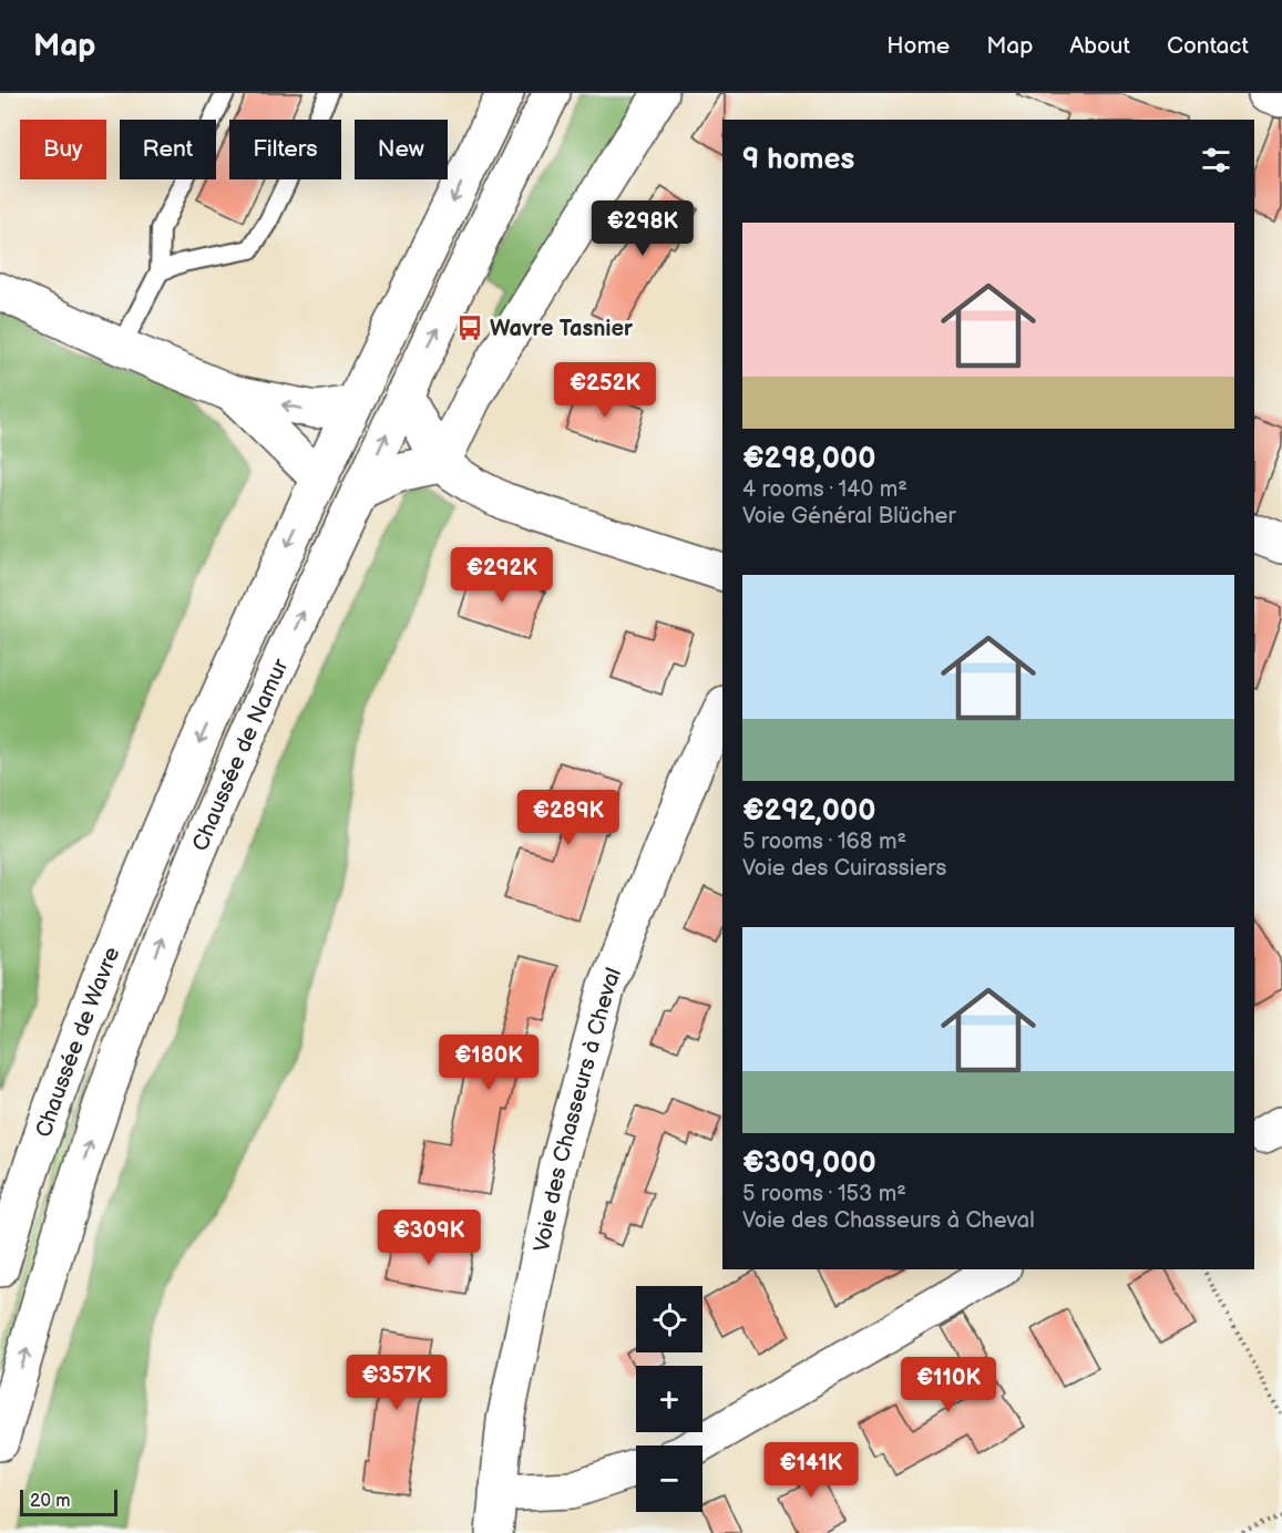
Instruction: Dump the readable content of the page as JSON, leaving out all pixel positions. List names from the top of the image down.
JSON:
{
  "streets": {
    "main road": ["Chaussée de Namur", "Chaussée de Wavre", "Voie des Chasseurs à Cheval"]
  },
  "crossings": [
    ["Chaussée de Namur", "Chaussée de Wavre"]
  ],
  "places": {
    "bus stop": ["Wavre Tasnier"]
  },
  "scale_bar": "20 m",
  "page": {
    "header": "Map",
    "nav": [
      "Home",
      "Map",
      "About",
      "Contact"
    ],
    "chip": [
      "Buy",
      "Rent",
      "Filters",
      "New"
    ],
    "heading": "9 homes",
    "list": [
      {
        "name": "€298,000",
        "note": "4 rooms · 140 m² · Voie Général Blücher"
      },
      {
        "name": "€292,000",
        "note": "5 rooms · 168 m² · Voie des Cuirassiers"
      },
      {
        "name": "€309,000",
        "note": "5 rooms · 153 m² · Voie des Chasseurs à Cheval"
      }
    ],
    "price": [
      "€298K",
      "€252K",
      "€292K",
      "€289K",
      "€180K",
      "€309K",
      "€357K",
      "€110K",
      "€141K"
    ],
    "map_buttons": ["+", "−"],
    "scale": "20 m"
  }
}
